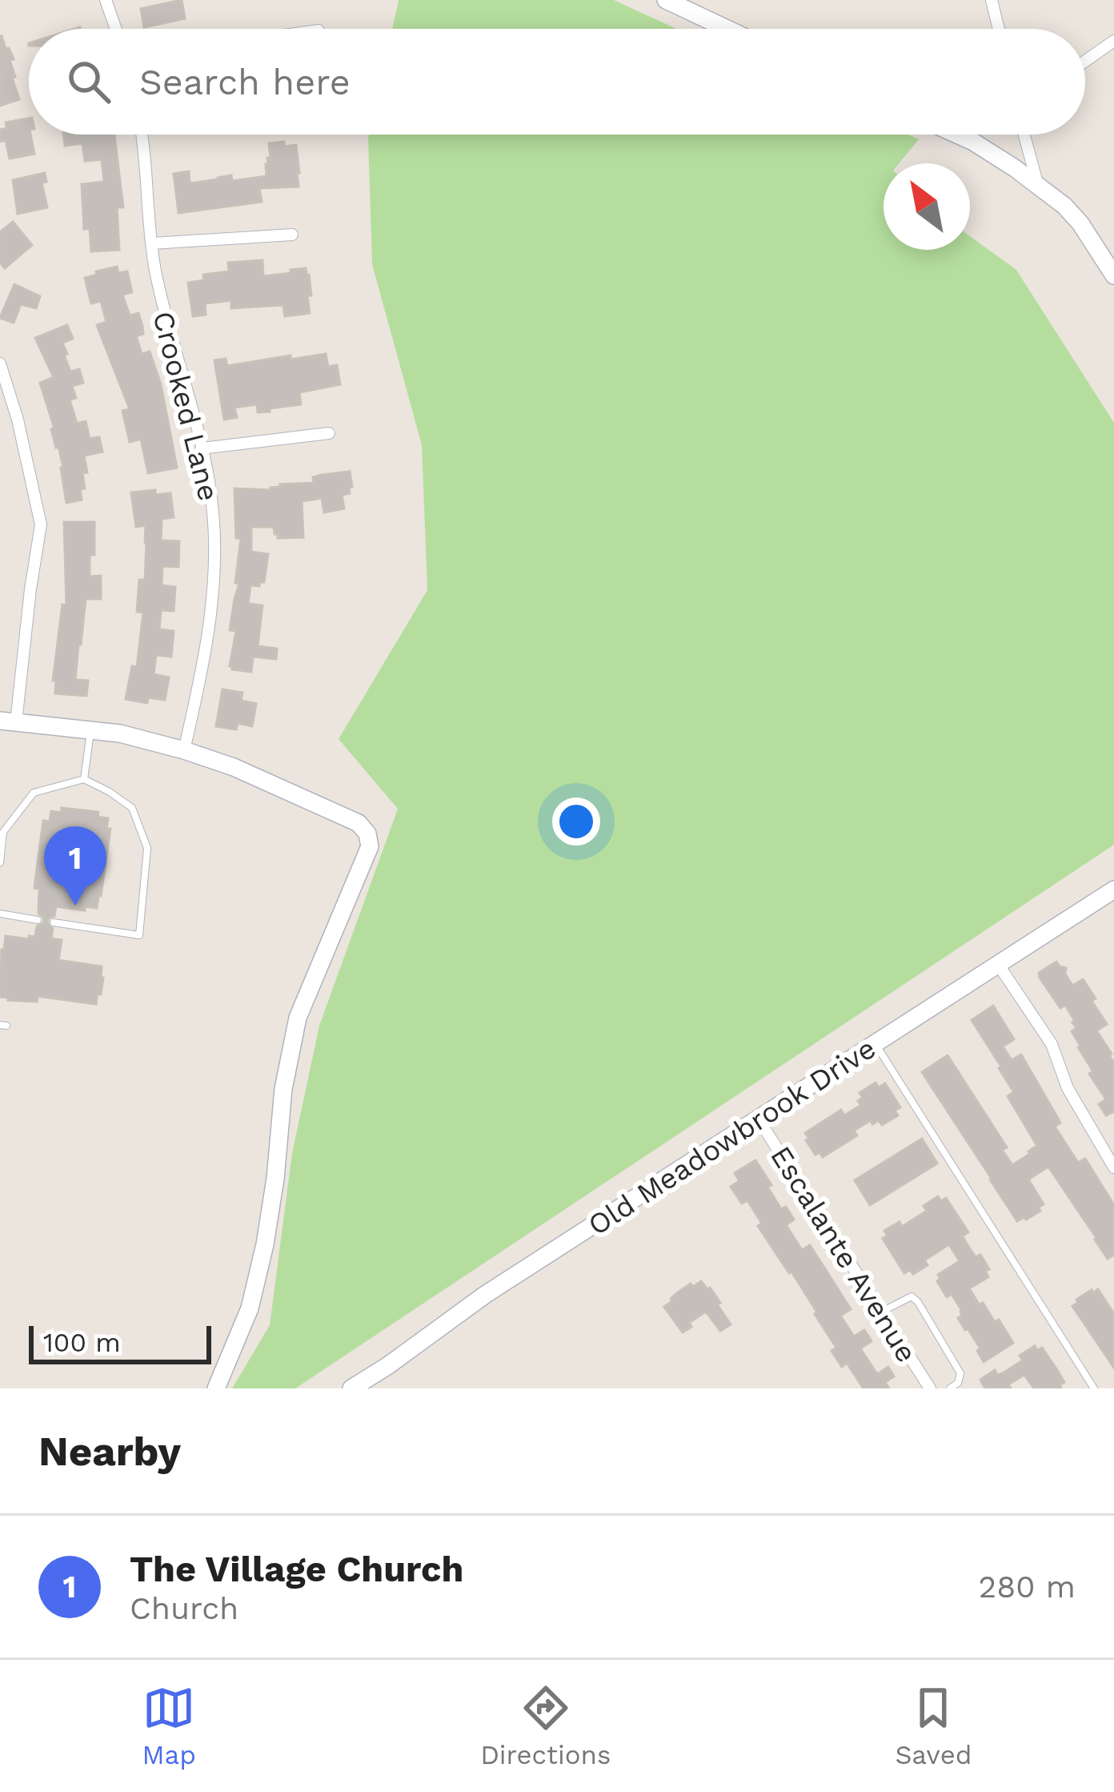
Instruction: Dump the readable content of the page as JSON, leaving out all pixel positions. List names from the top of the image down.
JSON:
{
  "streets": {
    "main road": ["Old Meadowbrook Drive"],
    "street": ["Crooked Lane", "Escalante Avenue"]
  },
  "crossings": [
    ["Old Meadowbrook Drive", "Escalante Avenue"]
  ],
  "scale_bar": "100 m",
  "north": "top left",
  "page": {
    "search": "Search here",
    "pins": "1",
    "scale": "100 m",
    "heading": "Nearby",
    "list": [
      {
        "mark": "1",
        "name": "The Village Church",
        "note": "Church",
        "value": "280 m"
      }
    ],
    "nav": ["Map", "Directions", "Saved"]
  }
}
